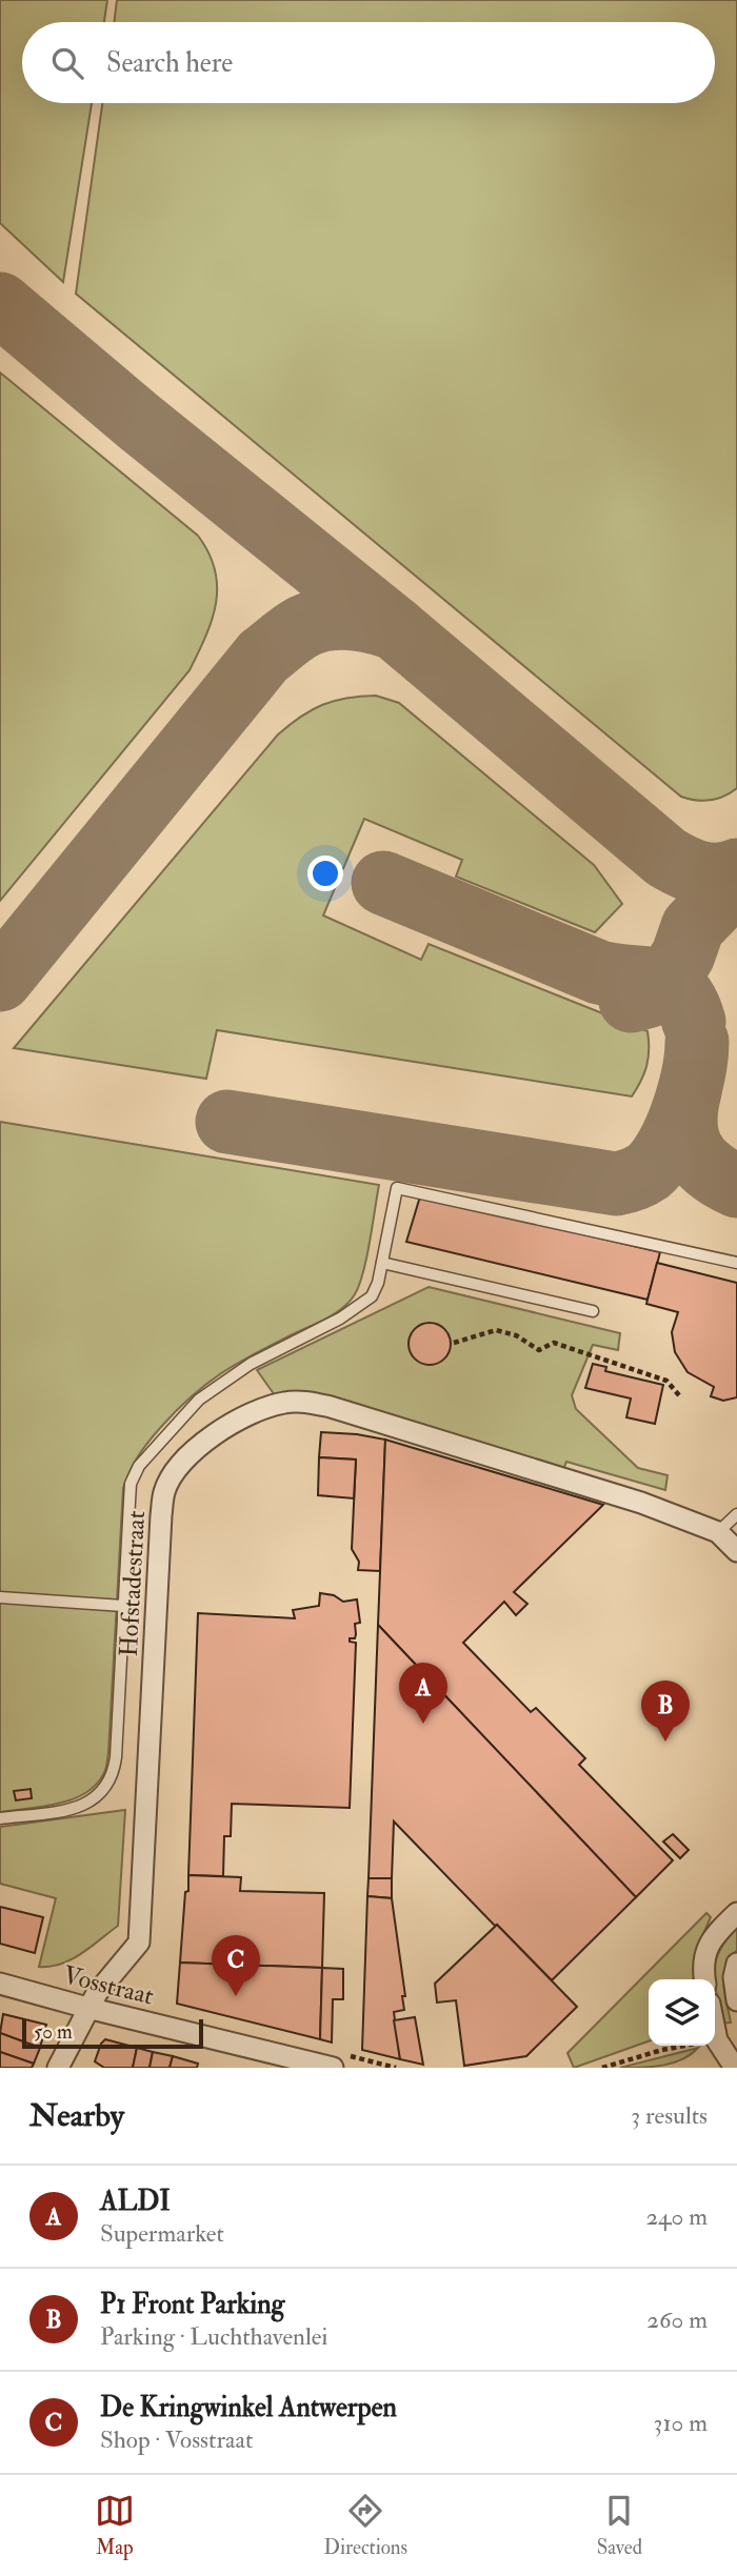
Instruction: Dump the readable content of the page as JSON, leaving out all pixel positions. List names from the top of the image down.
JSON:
{
  "streets": {
    "street": ["Hofstadestraat", "Vosstraat"]
  },
  "crossings": [
    ["Hofstadestraat", "Vosstraat"]
  ],
  "scale_bar": "50 m",
  "page": {
    "search": "Search here",
    "pins": ["A", "B", "C"],
    "scale": "50 m",
    "heading": ["Nearby", "3 results"],
    "list": [
      {
        "mark": "A",
        "name": "ALDI",
        "note": "Supermarket",
        "value": "240 m"
      },
      {
        "mark": "B",
        "name": "P1 Front Parking",
        "note": "Parking · Luchthavenlei",
        "value": "260 m"
      },
      {
        "mark": "C",
        "name": "De Kringwinkel Antwerpen",
        "note": "Shop · Vosstraat",
        "value": "310 m"
      }
    ],
    "nav": ["Map", "Directions", "Saved"]
  }
}
